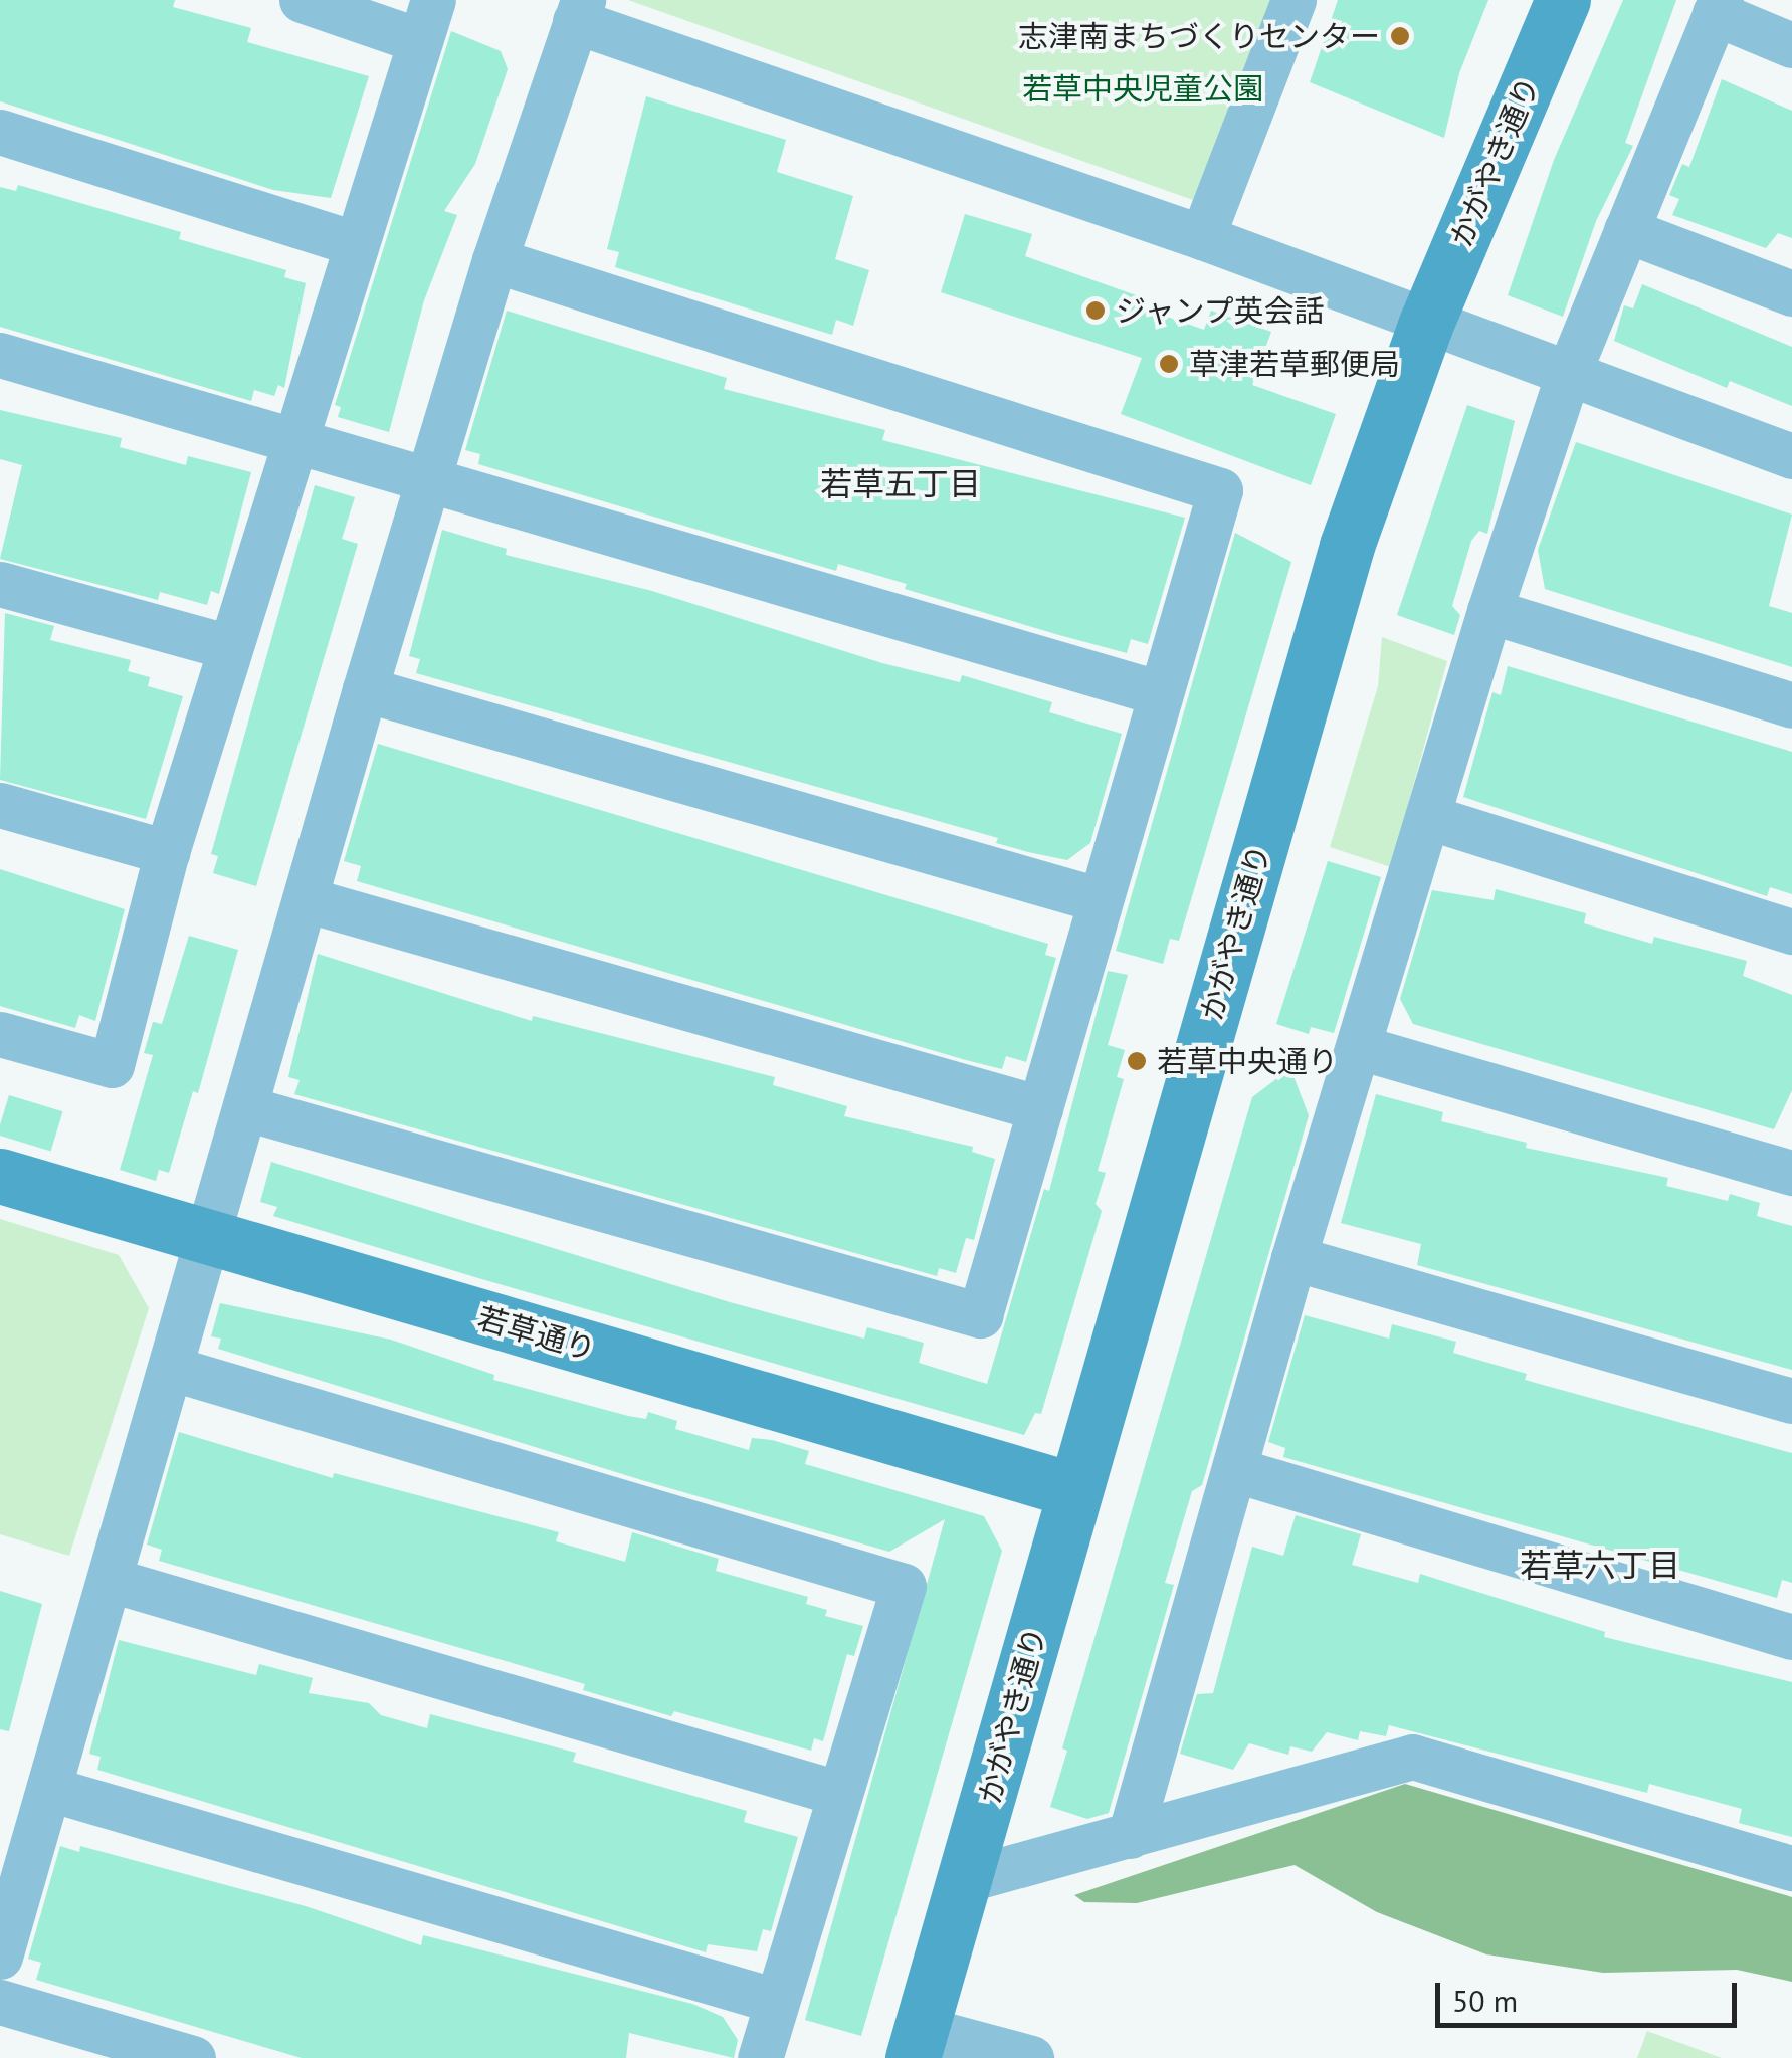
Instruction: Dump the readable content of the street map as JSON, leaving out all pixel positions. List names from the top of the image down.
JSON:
{
  "streets": {
    "street": ["かがやき通り", "若草通り"]
  },
  "crossings": [
    ["かがやき通り", "若草通り"]
  ],
  "districts": ["若草五丁目", "若草六丁目"],
  "parks": ["若草中央児童公園"],
  "places": [
    "志津南まちづくりセンター",
    "ジャンプ英会話",
    "草津若草郵便局",
    "若草中央通り"
  ],
  "scale_bar": "50 m"
}
